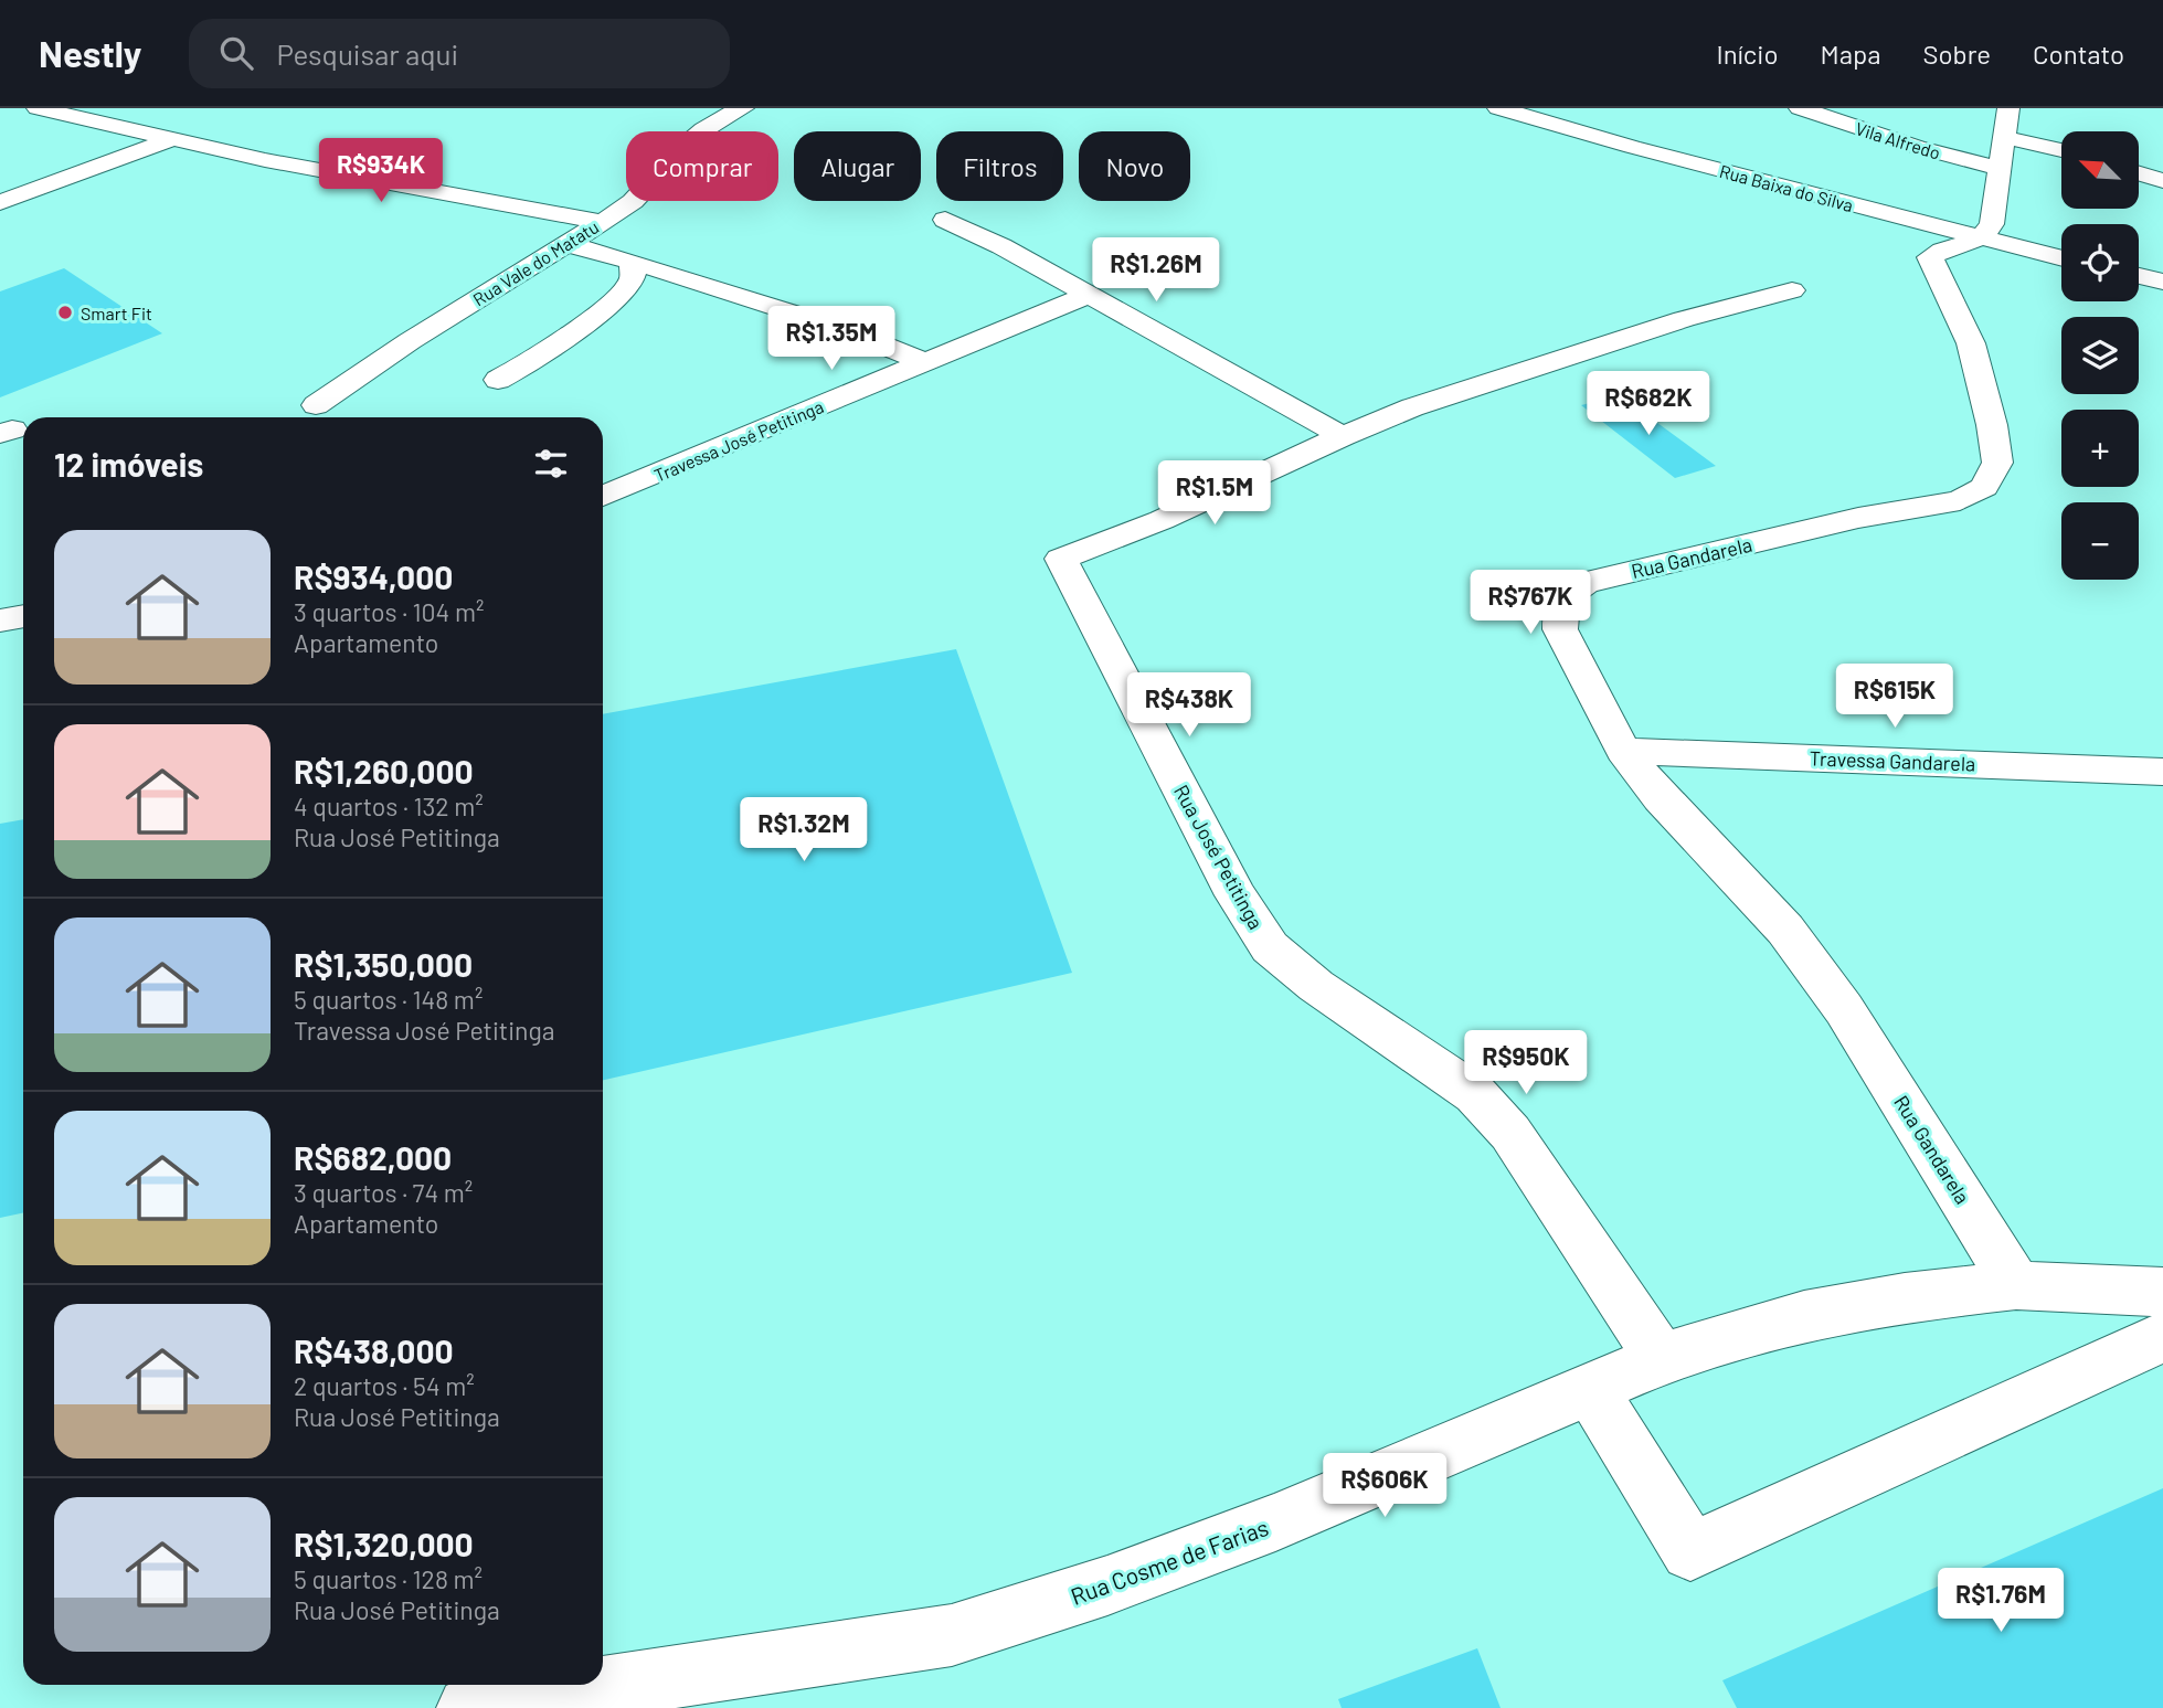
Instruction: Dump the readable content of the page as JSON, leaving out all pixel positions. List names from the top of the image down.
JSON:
{
  "streets": {
    "street": [
      "Vila Alfredo",
      "Rua Baixa do Silva",
      "Rua Vale do Matatu",
      "Travessa José Petitinga",
      "Rua Gandarela",
      "Travessa Gandarela",
      "Rua José Petitinga",
      "Rua Cosme de Farias"
    ]
  },
  "crossings": [
    ["Rua Baixa do Silva", "Rua Gandarela"],
    ["Rua Gandarela", "Travessa Gandarela"],
    ["Rua Gandarela", "Rua Cosme de Farias"],
    ["Rua José Petitinga", "Rua Cosme de Farias"]
  ],
  "places": ["Smart Fit"],
  "north": "top left",
  "page": {
    "header": "Nestly",
    "search": "Pesquisar aqui",
    "nav": [
      "Início",
      "Mapa",
      "Sobre",
      "Contato"
    ],
    "map_buttons": ["+", "−"],
    "chip": [
      "Comprar",
      "Alugar",
      "Filtros",
      "Novo"
    ],
    "price": [
      "R$934K",
      "R$1.26M",
      "R$1.35M",
      "R$682K",
      "R$1.5M",
      "R$767K",
      "R$615K",
      "R$438K",
      "R$1.32M",
      "R$950K",
      "R$606K",
      "R$1.76M"
    ],
    "heading": "12 imóveis",
    "list": [
      {
        "name": "R$934,000",
        "note": "3 quartos · 104 m² · Apartamento"
      },
      {
        "name": "R$1,260,000",
        "note": "4 quartos · 132 m² · Rua José Petitinga"
      },
      {
        "name": "R$1,350,000",
        "note": "5 quartos · 148 m² · Travessa José Petitinga"
      },
      {
        "name": "R$682,000",
        "note": "3 quartos · 74 m² · Apartamento"
      },
      {
        "name": "R$438,000",
        "note": "2 quartos · 54 m² · Rua José Petitinga"
      },
      {
        "name": "R$1,320,000",
        "note": "5 quartos · 128 m² · Rua José Petitinga"
      }
    ]
  }
}
